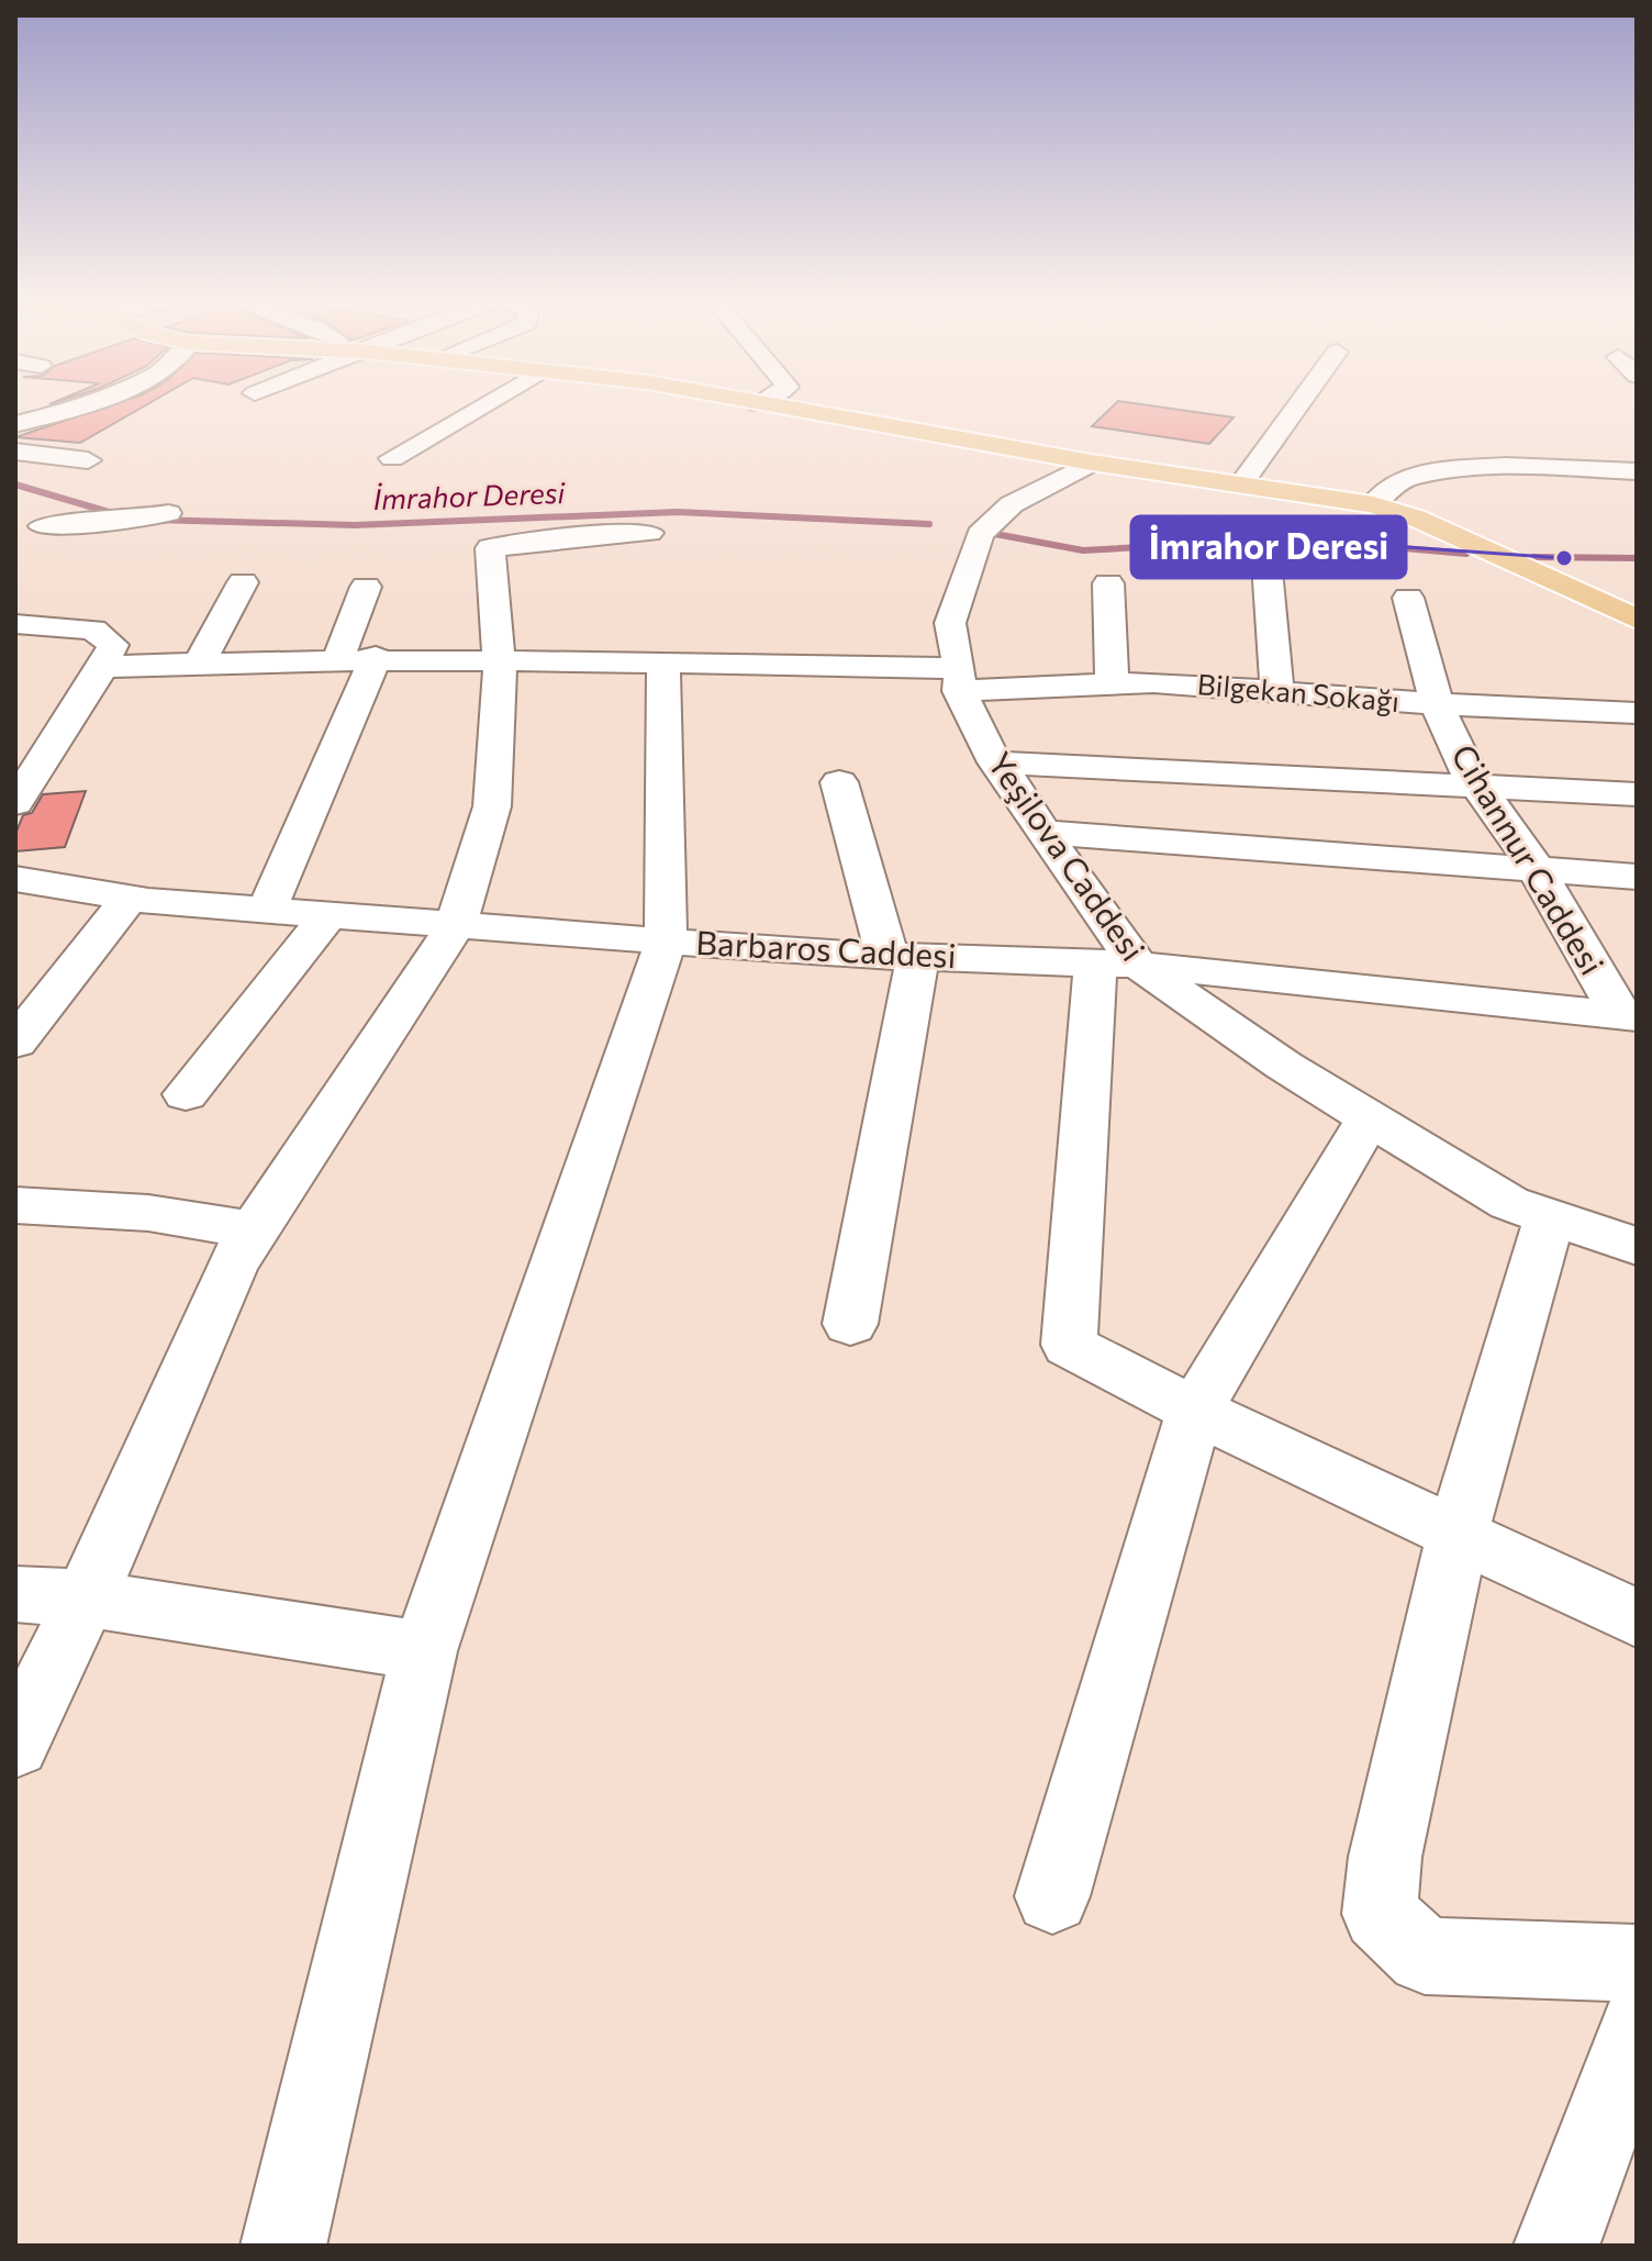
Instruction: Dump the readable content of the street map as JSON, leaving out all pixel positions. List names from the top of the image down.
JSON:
{
  "streets": {
    "street": [
      "Bilgekan Sokağı",
      "Yeşilova Caddesi",
      "Cihannur Caddesi",
      "Barbaros Caddesi"
    ]
  },
  "crossings": [
    ["Bilgekan Sokağı", "Yeşilova Caddesi"],
    ["Bilgekan Sokağı", "Cihannur Caddesi"],
    ["Yeşilova Caddesi", "Barbaros Caddesi"],
    ["Cihannur Caddesi", "Barbaros Caddesi"]
  ],
  "water": ["İmrahor Deresi"],
  "places": ["İmrahor Deresi"]
}
